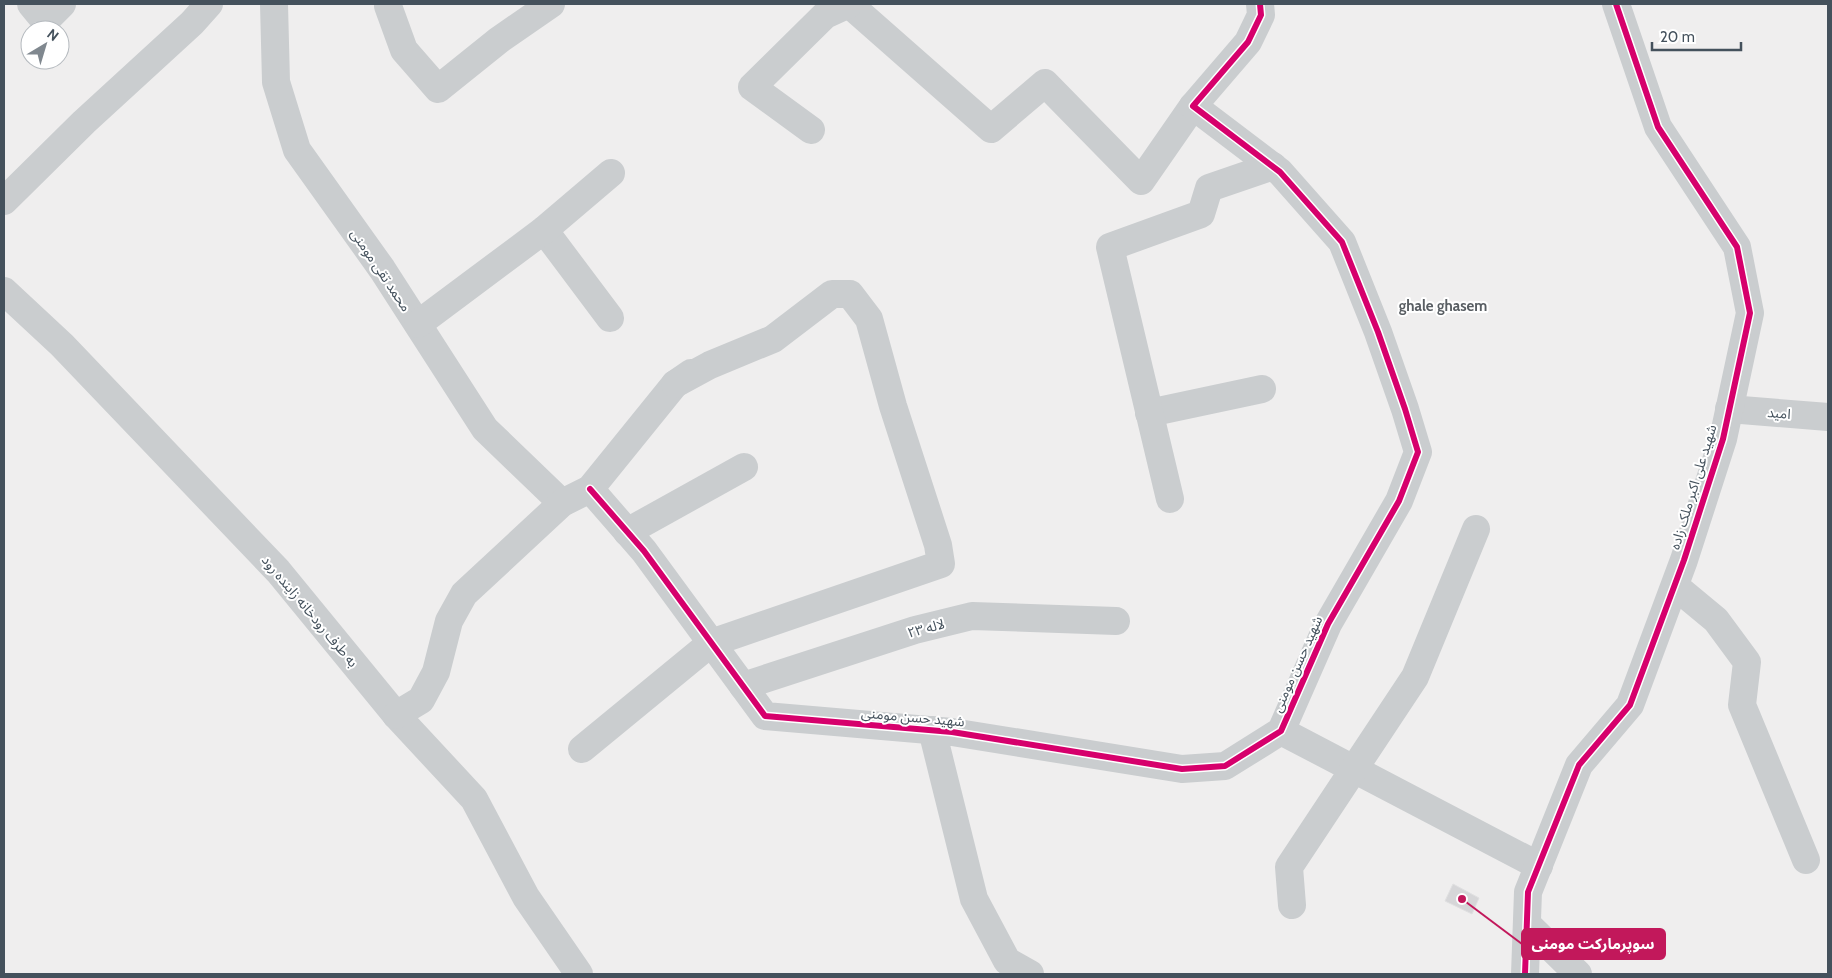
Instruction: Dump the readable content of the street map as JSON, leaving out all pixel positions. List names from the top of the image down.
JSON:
{
  "streets": {
    "street": [
      "محمد تقی مومنی",
      "امید",
      "شهید علی اکبر ملک زاده",
      "به طرف رودخانه زاینده رود",
      "لاله ۲۳",
      "شهید حسن مومنی"
    ]
  },
  "crossings": [
    ["امید", "شهید علی اکبر ملک زاده"],
    ["لاله ۲۳", "شهید حسن مومنی"]
  ],
  "districts": ["ghale ghasem"],
  "places": ["سوپرمارکت مومنی"],
  "scale_bar": "20 m",
  "north": "top right"
}
